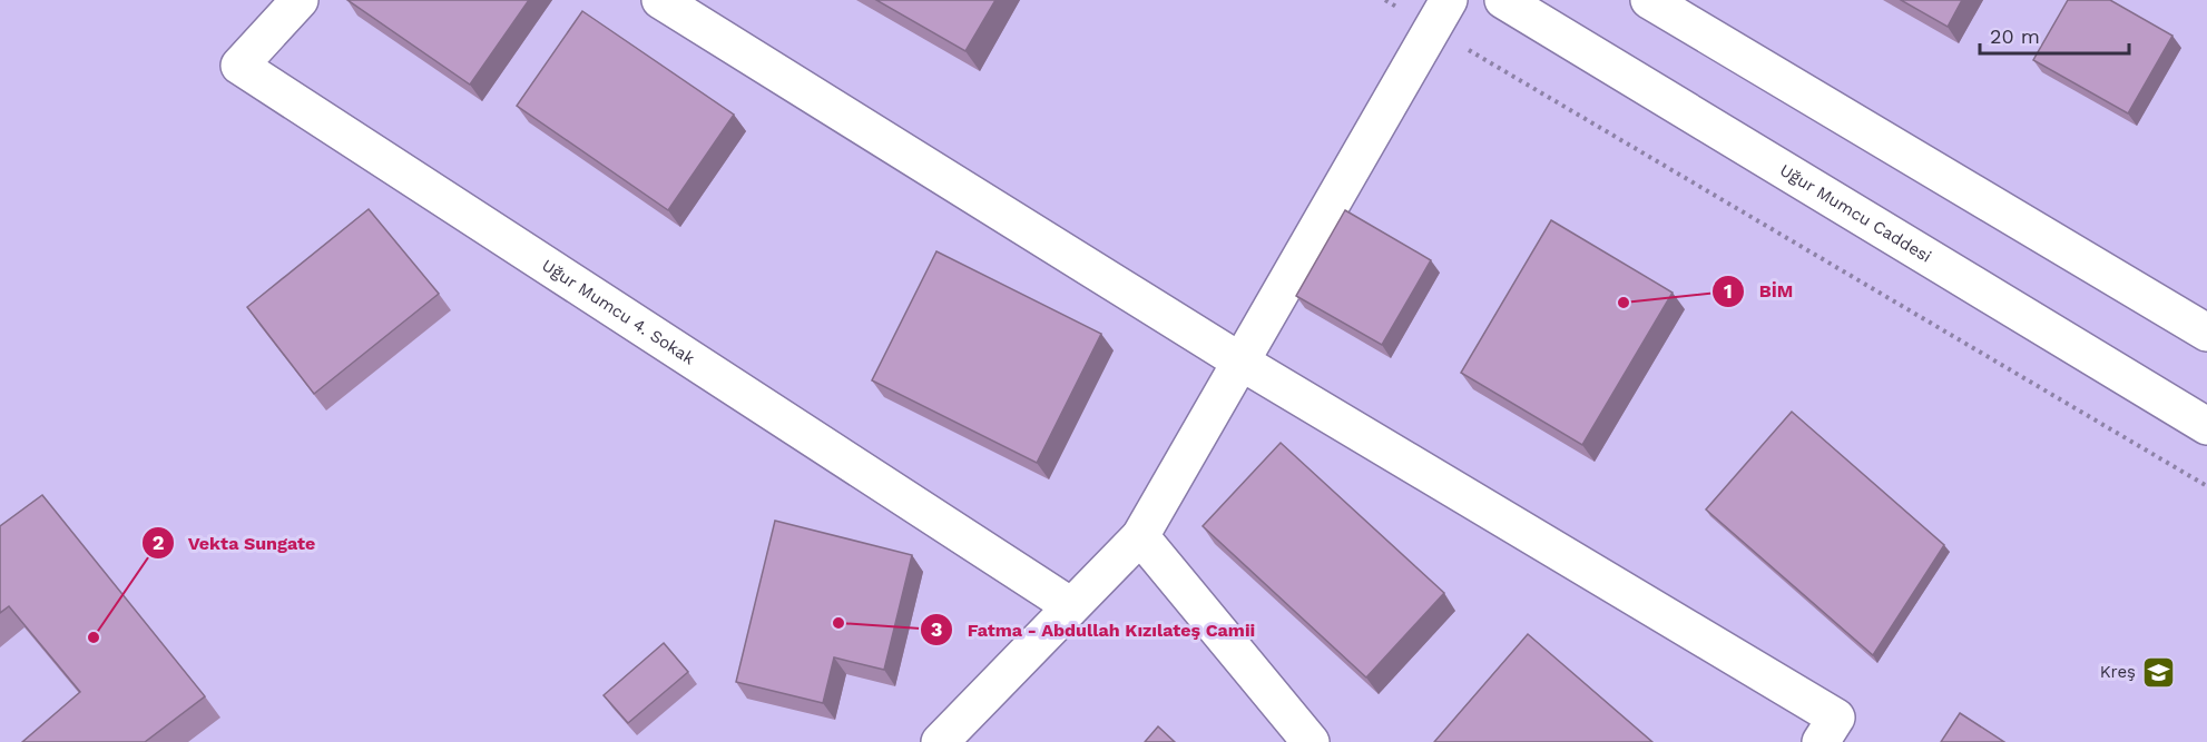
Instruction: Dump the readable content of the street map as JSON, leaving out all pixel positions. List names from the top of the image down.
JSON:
{
  "streets": {
    "street": ["Uğur Mumcu Caddesi", "Uğur Mumcu 4. Sokak"]
  },
  "places": {
    "other": ["BİM", "Fatma - Abdullah Kızılateş Camii", "Vekta Sungate"],
    "school or university": ["Kreş"]
  },
  "scale_bar": "20 m"
}
